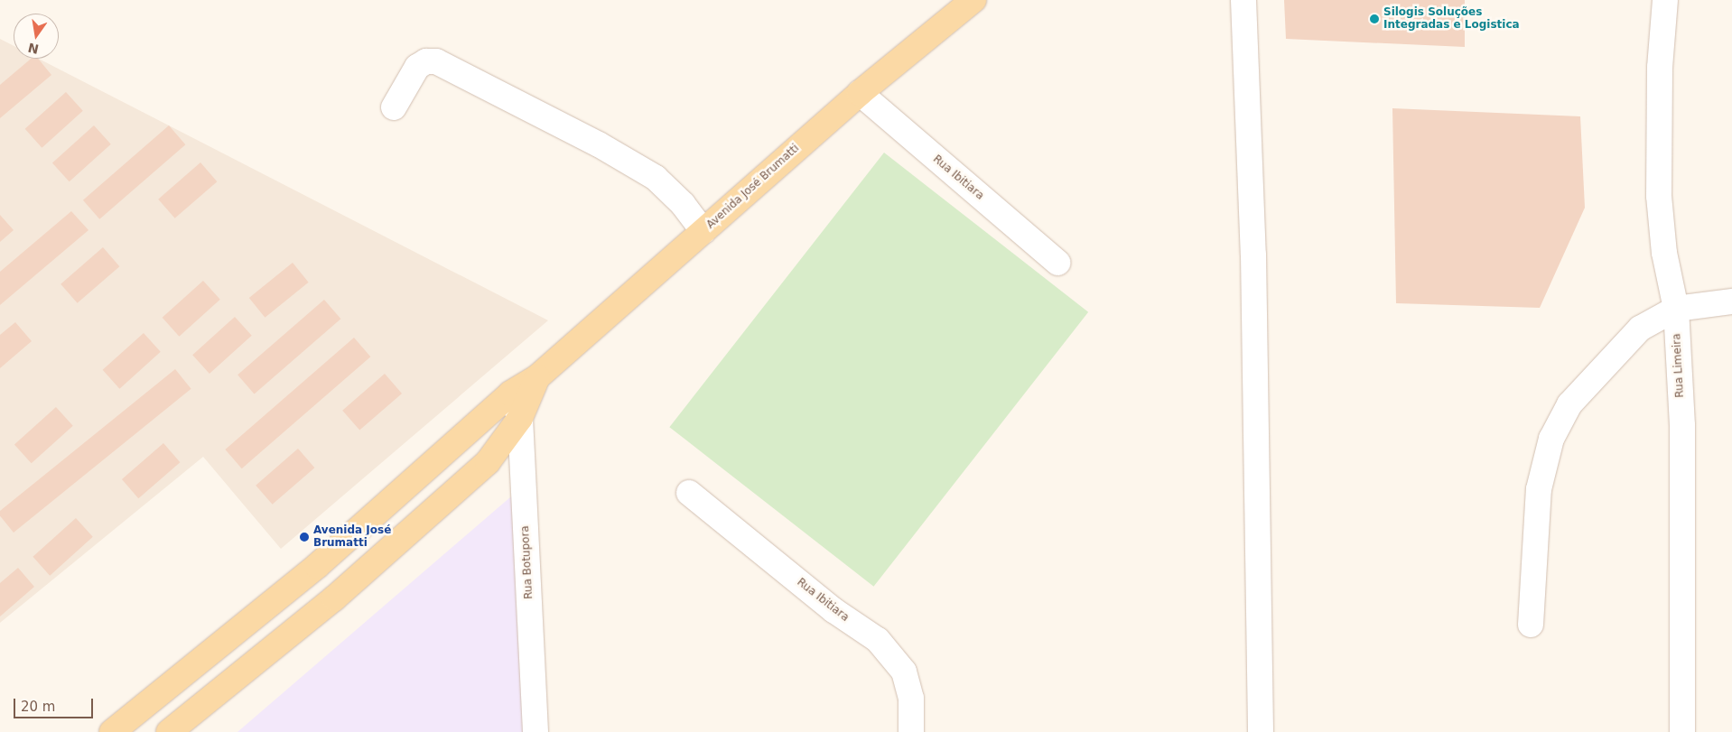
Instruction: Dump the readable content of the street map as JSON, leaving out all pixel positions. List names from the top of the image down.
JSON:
{
  "streets": {
    "main road": ["Avenida José Brumatti"],
    "street": ["Rua Ibitiara", "Rua Limeira", "Rua Botupora"]
  },
  "crossings": [
    ["Rua Ibitiara", "Avenida José Brumatti"],
    ["Avenida José Brumatti", "Rua Botupora"]
  ],
  "places": ["Silogis Soluções Integradas e Logistica", "Avenida José Brumatti"],
  "scale_bar": "20 m",
  "north": "bottom"
}
